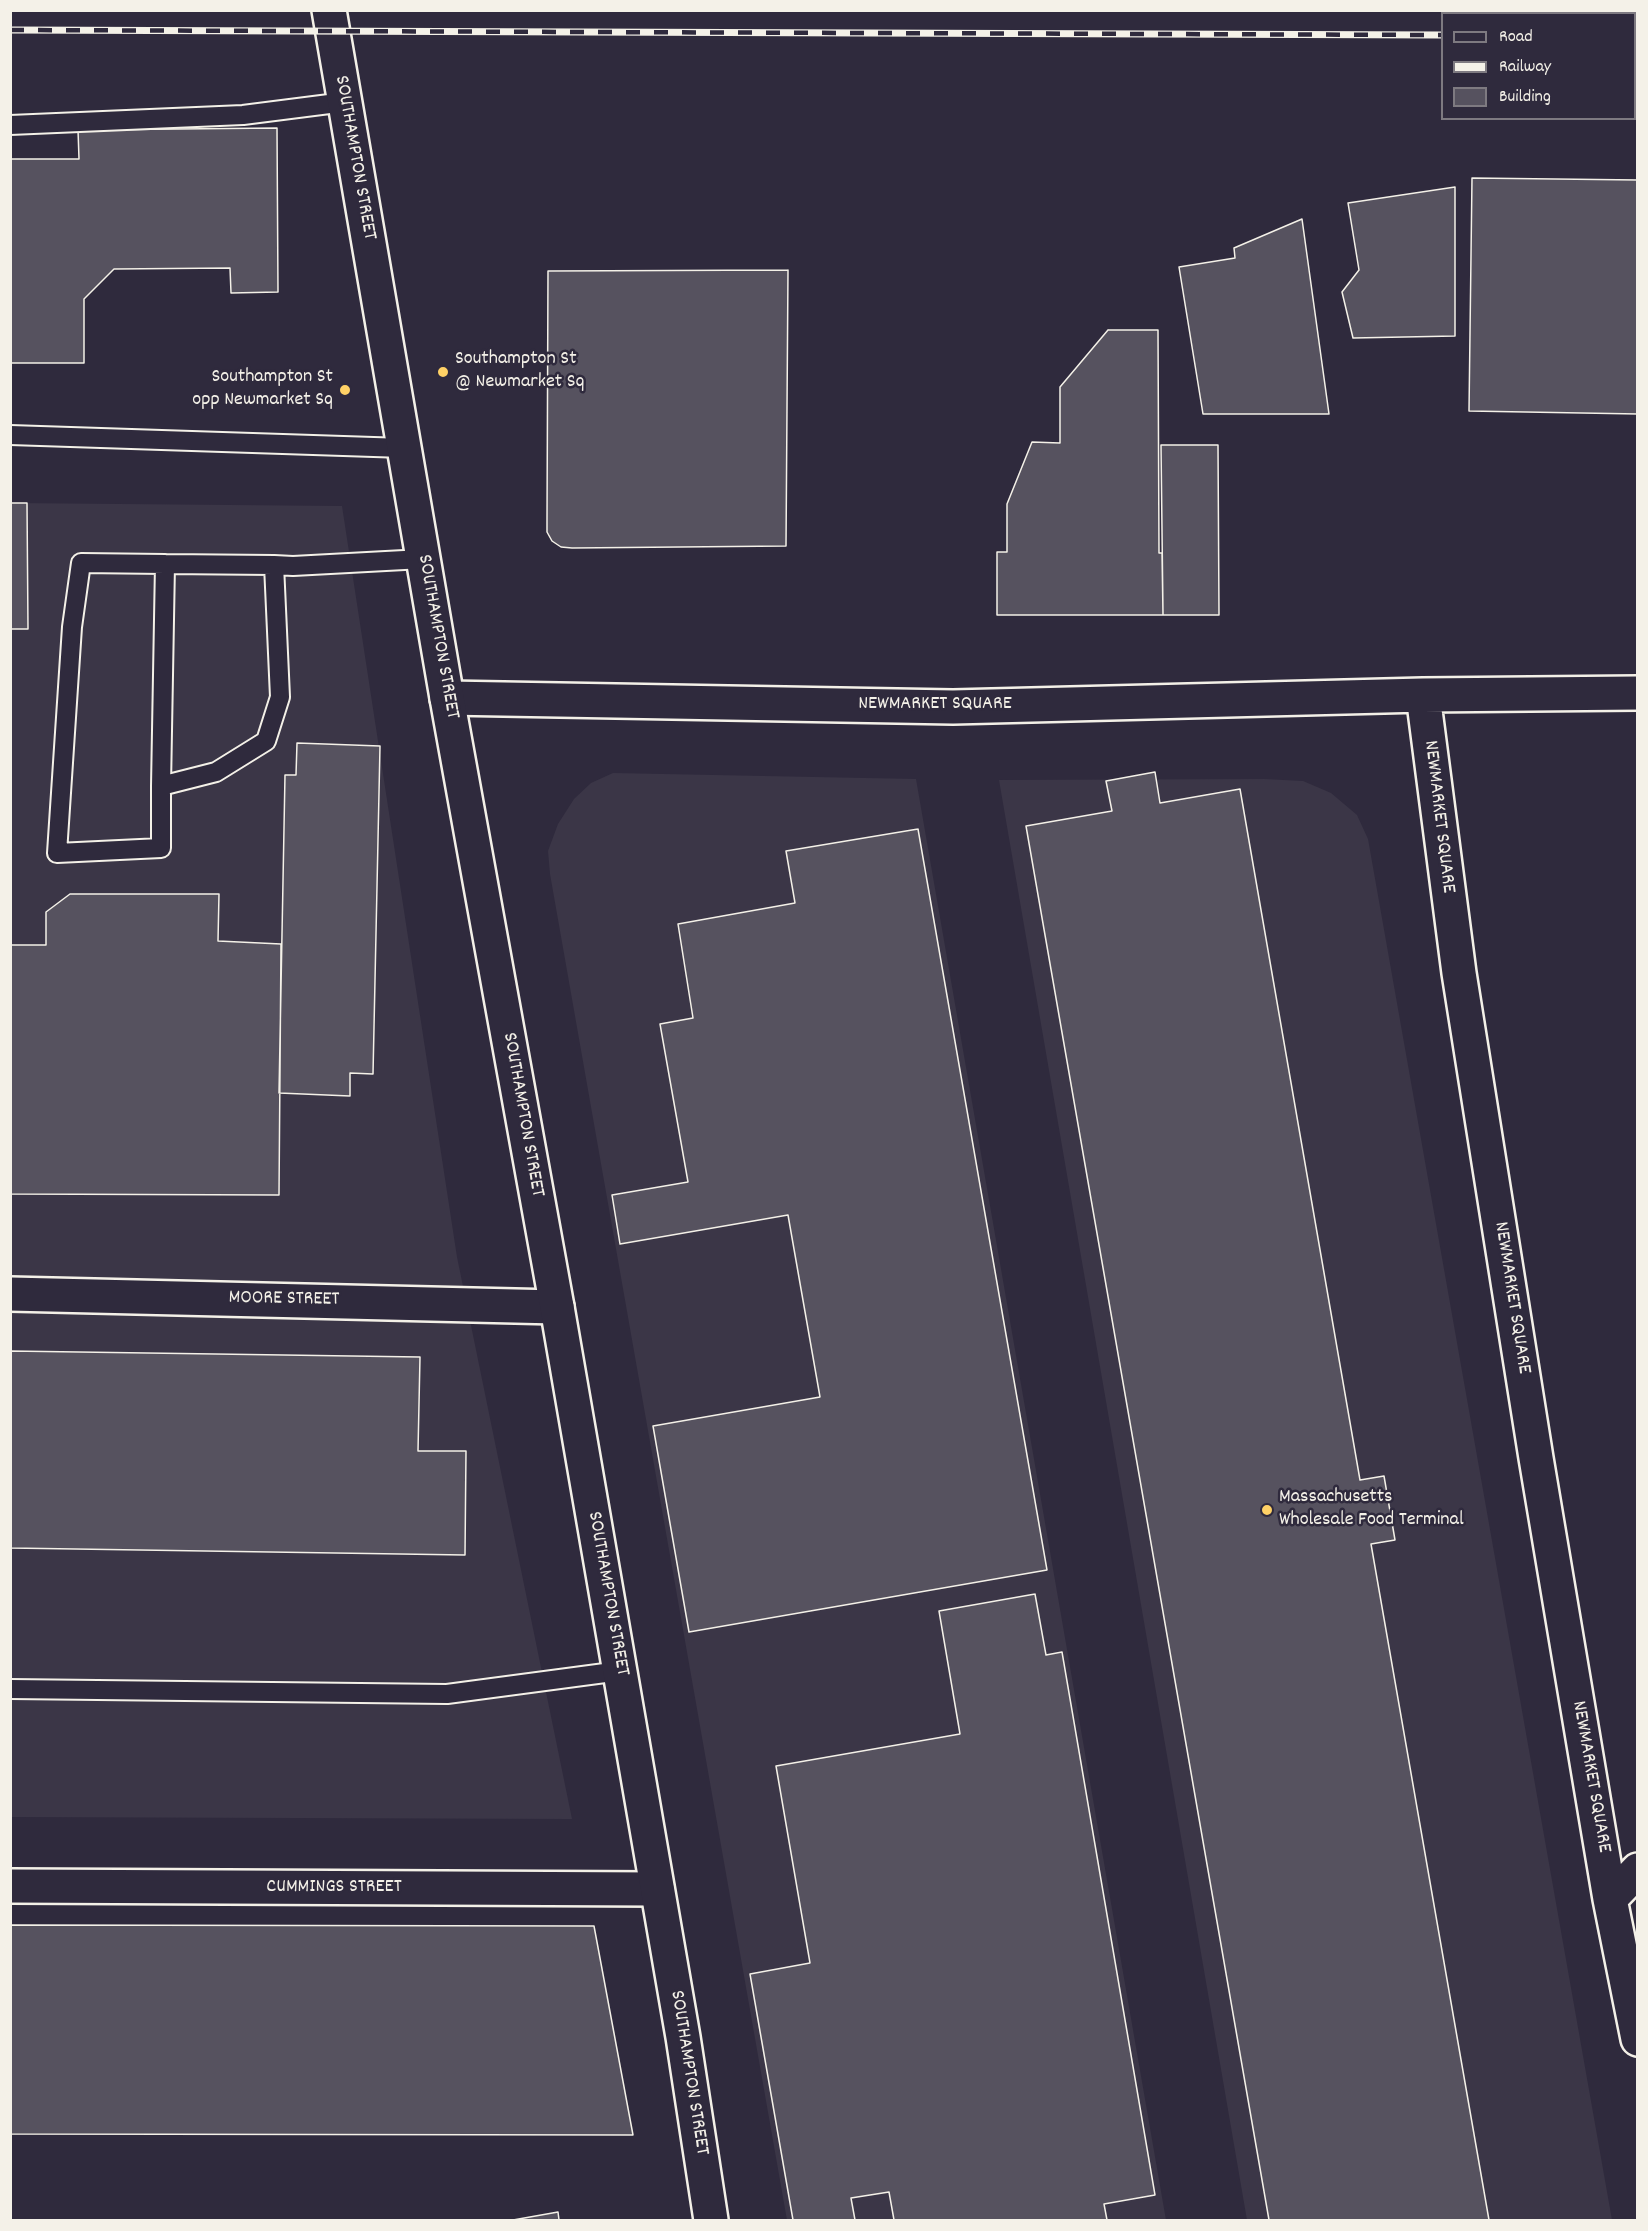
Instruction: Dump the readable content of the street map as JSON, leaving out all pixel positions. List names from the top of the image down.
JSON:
{
  "streets": {
    "street": [
      "SOUTHAMPTON STREET",
      "NEWMARKET SQUARE",
      "MOORE STREET",
      "CUMMINGS STREET"
    ]
  },
  "crossings": [
    ["SOUTHAMPTON STREET", "NEWMARKET SQUARE"],
    ["SOUTHAMPTON STREET", "MOORE STREET"],
    ["SOUTHAMPTON STREET", "CUMMINGS STREET"]
  ],
  "places": ["Southampton St @ Newmarket Sq", "Southampton St opp Newmarket Sq", "Massachusetts Wholesale Food Terminal"],
  "legend": ["Road", "Railway", "Building"]
}
